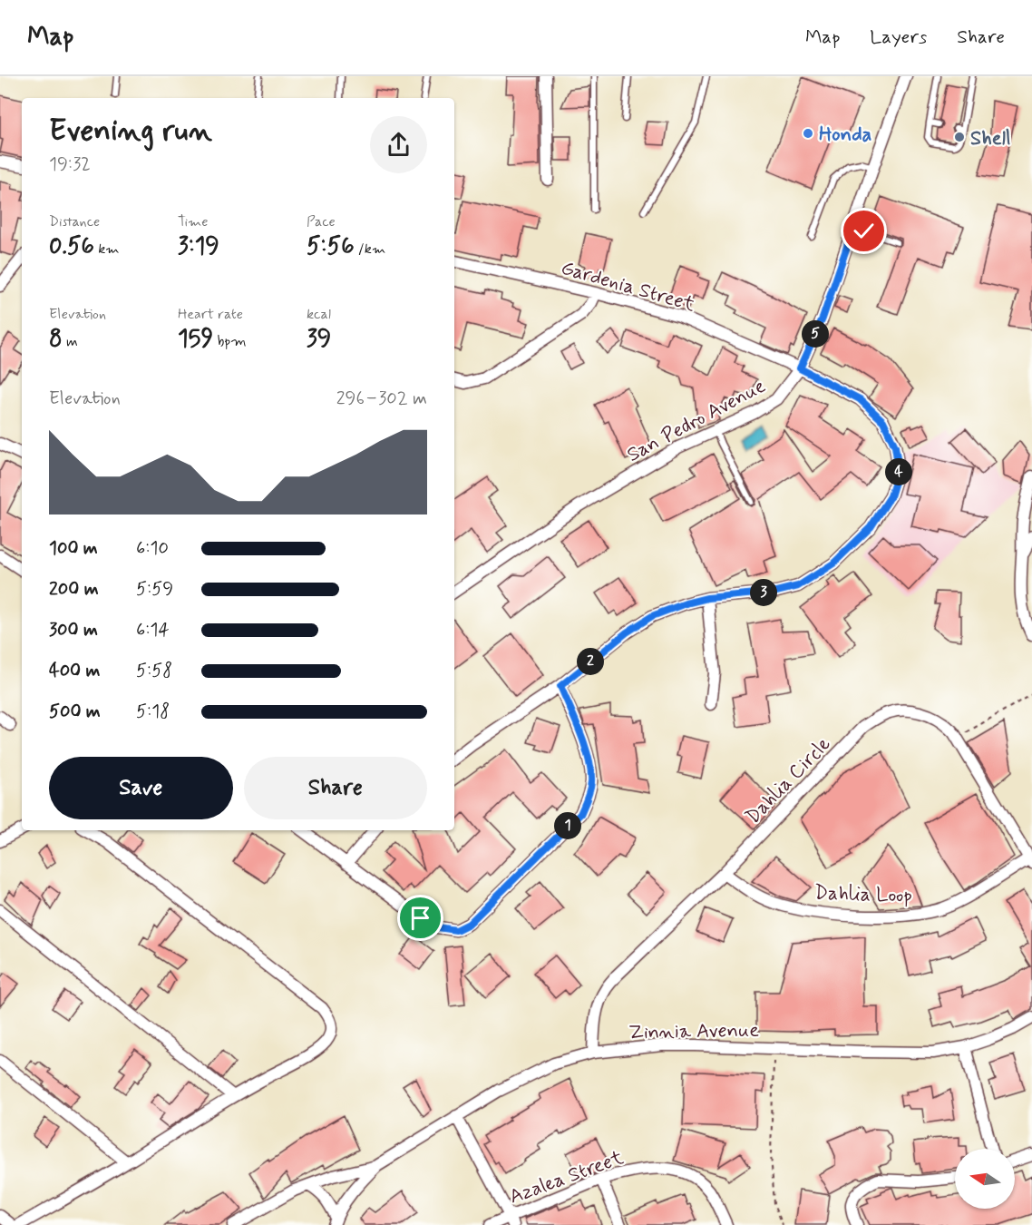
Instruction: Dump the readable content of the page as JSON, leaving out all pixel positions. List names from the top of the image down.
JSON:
{
  "streets": {
    "street": [
      "Gardenia Street",
      "San Pedro Avenue",
      "Dahlia Circle",
      "Dahlia Loop",
      "Zinnia Avenue",
      "Azalea Street"
    ]
  },
  "crossings": [
    ["Gardenia Street", "San Pedro Avenue"],
    ["Dahlia Circle", "Dahlia Loop"],
    ["Dahlia Circle", "Zinnia Avenue"]
  ],
  "places": ["Honda", "Shell"],
  "north": "left",
  "page": {
    "header": "Map",
    "nav": ["Map", "Layers", "Share"],
    "heading": ["Evening run", "19:32"],
    "stats": [
      ["Distance", "0.56 km"],
      ["Time", "3:19"],
      ["Pace", "5:56 /km"],
      ["Elevation", "8 m"],
      ["Heart rate", "159 bpm"],
      ["kcal", "39"]
    ],
    "pins": [
      "5",
      "4",
      "3",
      "2",
      "1"
    ],
    "chart": ["Elevation", "296–302 m"],
    "list": [
      {
        "name": "100 m",
        "note": "6:10"
      },
      {
        "name": "200 m",
        "note": "5:59"
      },
      {
        "name": "300 m",
        "note": "6:14"
      },
      {
        "name": "400 m",
        "note": "5:58"
      },
      {
        "name": "500 m",
        "note": "5:18"
      }
    ],
    "buttons": ["Save", "Share"]
  }
}
